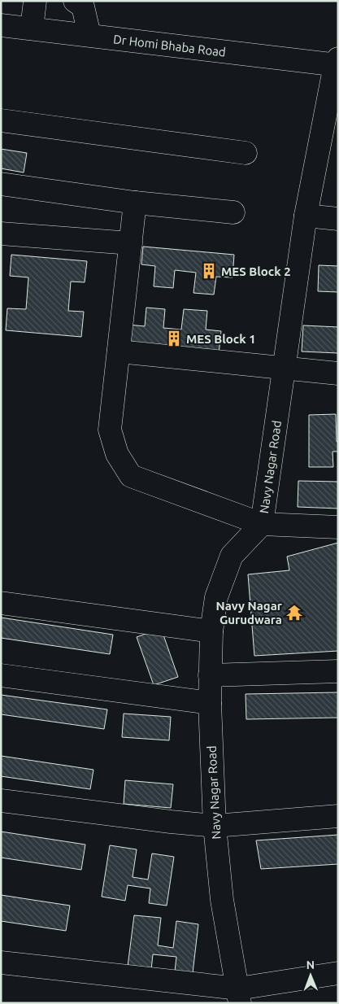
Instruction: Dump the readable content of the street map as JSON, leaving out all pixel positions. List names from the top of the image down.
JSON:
{
  "streets": {
    "street": ["Dr Homi Bhaba Road", "Navy Nagar Road"]
  },
  "crossings": [
    ["Dr Homi Bhaba Road", "Navy Nagar Road"]
  ],
  "places": {
    "building": ["MES Block 2", "MES Block 1"],
    "temple": ["Navy Nagar Gurudwara"]
  },
  "north": "top"
}
